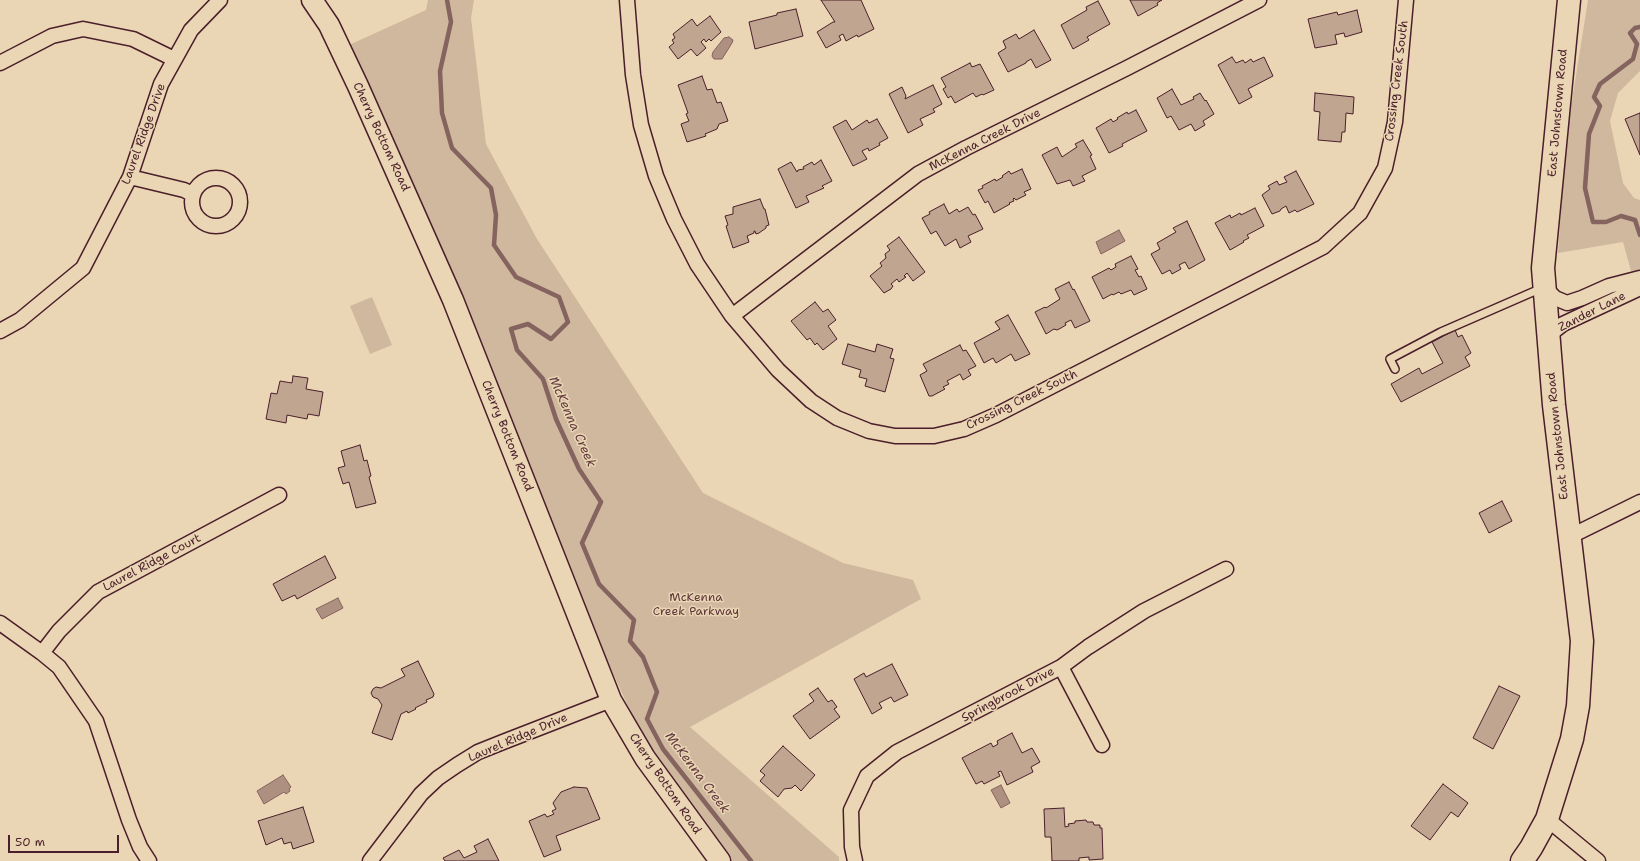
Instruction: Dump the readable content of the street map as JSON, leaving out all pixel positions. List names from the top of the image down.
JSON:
{
  "streets": {
    "highway": ["East Johnstown Road"],
    "main road": ["Cherry Bottom Road"],
    "street": [
      "Crossing Creek South",
      "Laurel Ridge Drive",
      "McKenna Creek Drive",
      "Zander Lane",
      "Laurel Ridge Court",
      "Springbrook Drive"
    ]
  },
  "crossings": [
    ["Crossing Creek South", "McKenna Creek Drive"],
    ["East Johnstown Road", "Zander Lane"],
    ["Laurel Ridge Drive", "Cherry Bottom Road"]
  ],
  "water": ["McKenna Creek"],
  "parks": ["McKenna Creek Parkway"],
  "scale_bar": "50 m"
}
